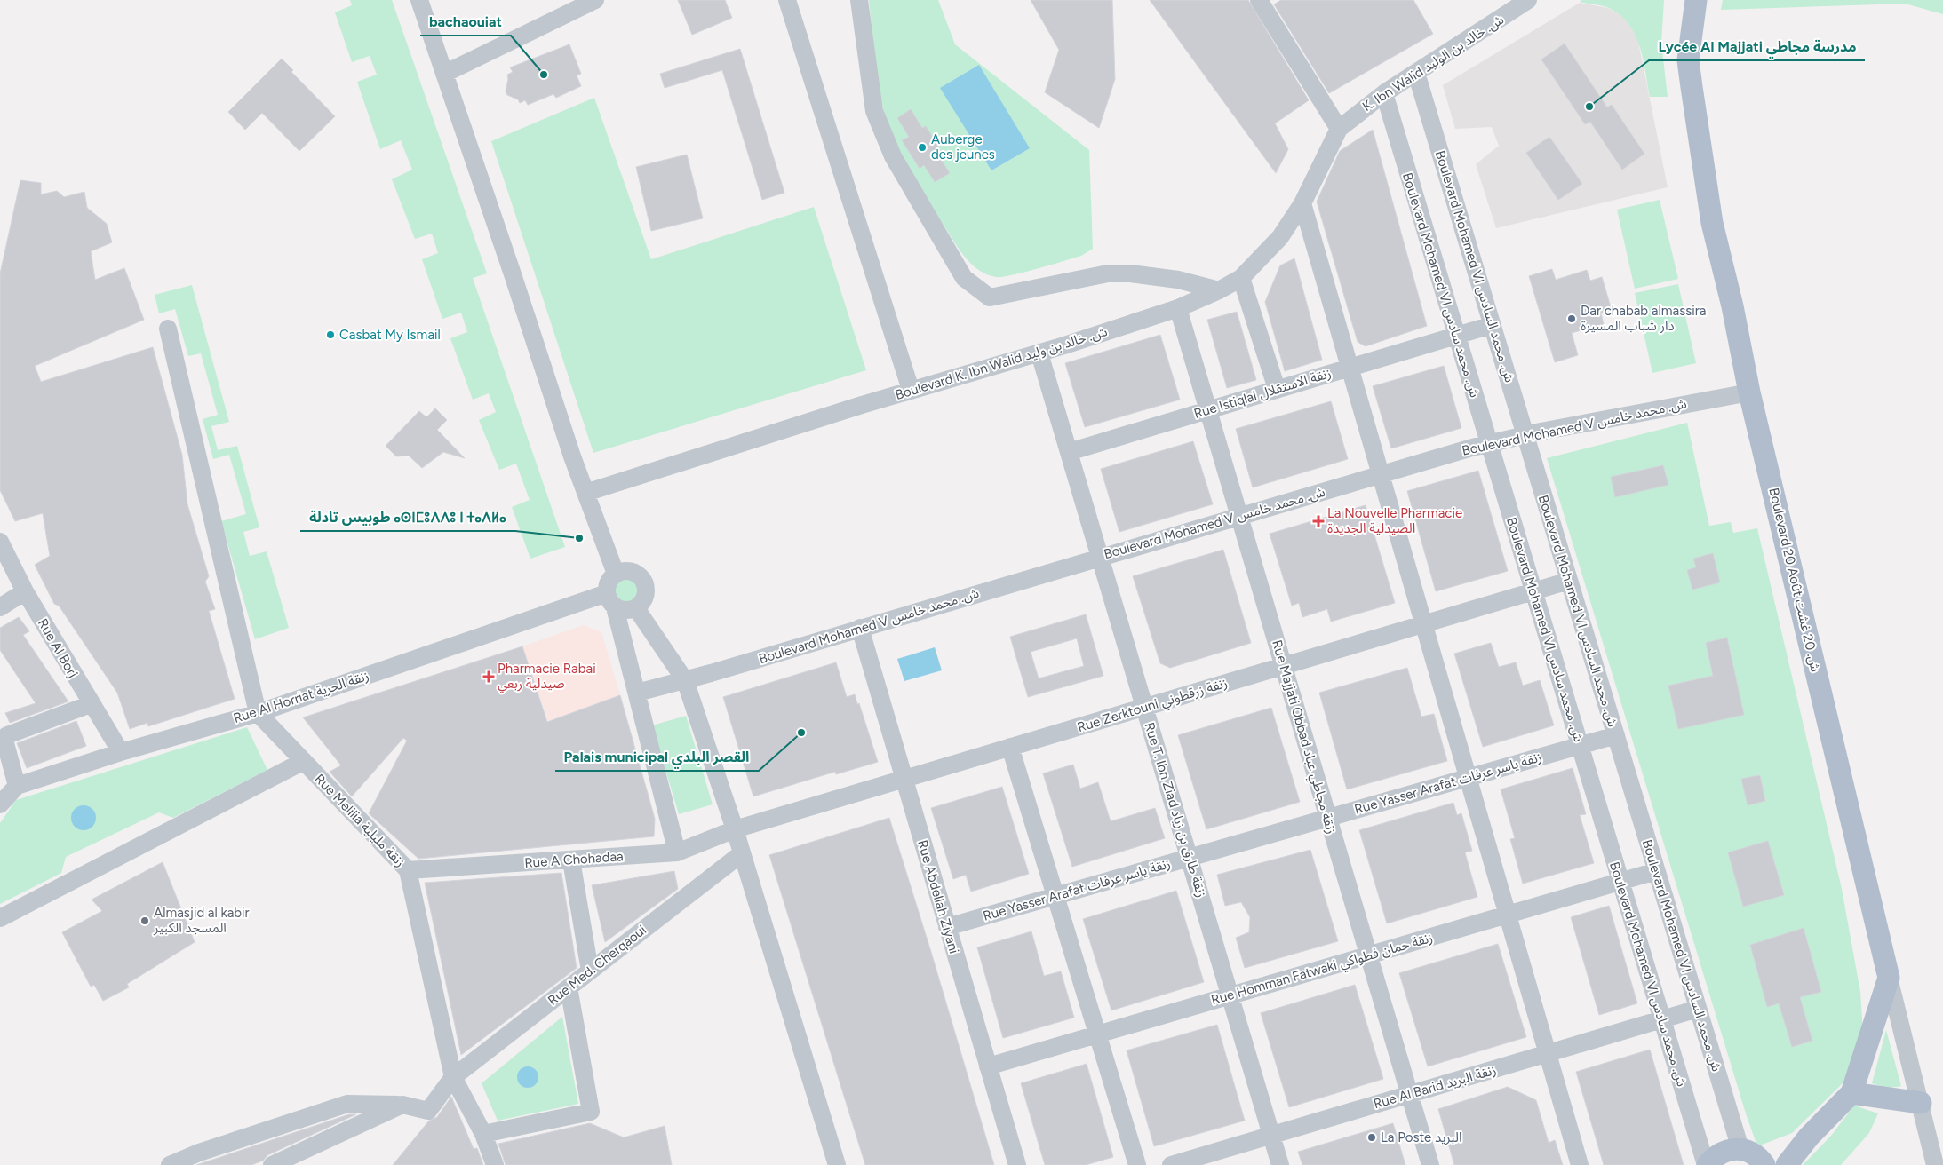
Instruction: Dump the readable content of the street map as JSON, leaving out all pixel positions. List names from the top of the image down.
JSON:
{
  "streets": {
    "main road": ["Boulevard 20 Août ش. 20 غشت"],
    "street": [
      "K. Ibn Walid ش. خالد بن الوليد",
      "Boulevard Mohamed VI ش. محمد السادس",
      "Boulevard Mohamed VI ش. محمد سادس",
      "Boulevard K. Ibn Walid ش. خالد بن وليد",
      "Rue Istiqlal زنقة الاستقلال",
      "Boulevard Mohamed V ش. محمد خامس",
      "Rue Al Borj",
      "Rue Al Horriat زنقة الحرية",
      "Rue Zerktouni زنقة زرقطوني",
      "Rue Majjati Obbad زنقة مجاطي عباد",
      "Rue Yasser Arafat زنقة ياسر عرفات",
      "Rue T. Ibn Ziad زنقة طارق بن زياد",
      "Rue Melilia زنقة مليلية",
      "Rue A Chohadaa",
      "Rue Abdellah Ziyani",
      "Rue Med. Cherqaoui",
      "Rue Homman Fatwaki زنقة حمان فطواكي",
      "Rue Al Barid زنقة البريد"
    ]
  },
  "crossings": [
    ["K. Ibn Walid ش. خالد بن الوليد", "Boulevard Mohamed VI ش. محمد السادس"],
    ["K. Ibn Walid ش. خالد بن الوليد", "Boulevard Mohamed VI ش. محمد سادس"],
    ["K. Ibn Walid ش. خالد بن الوليد", "Boulevard K. Ibn Walid ش. خالد بن وليد"],
    ["Boulevard Mohamed VI ش. محمد السادس", "Rue Istiqlal زنقة الاستقلال"],
    ["Boulevard Mohamed VI ش. محمد السادس", "Boulevard Mohamed V ش. محمد خامس"],
    ["Boulevard Mohamed VI ش. محمد السادس", "Rue Zerktouni زنقة زرقطوني"],
    ["Boulevard Mohamed VI ش. محمد السادس", "Rue Yasser Arafat زنقة ياسر عرفات"],
    ["Boulevard Mohamed VI ش. محمد السادس", "Rue Homman Fatwaki زنقة حمان فطواكي"],
    ["Boulevard Mohamed VI ش. محمد السادس", "Rue Al Barid زنقة البريد"],
    ["Boulevard Mohamed VI ش. محمد سادس", "Rue Istiqlal زنقة الاستقلال"],
    ["Boulevard Mohamed VI ش. محمد سادس", "Boulevard Mohamed V ش. محمد خامس"],
    ["Boulevard Mohamed VI ش. محمد سادس", "Rue Zerktouni زنقة زرقطوني"],
    ["Boulevard Mohamed VI ش. محمد سادس", "Rue Yasser Arafat زنقة ياسر عرفات"],
    ["Boulevard Mohamed VI ش. محمد سادس", "Rue Homman Fatwaki زنقة حمان فطواكي"],
    ["Boulevard Mohamed VI ش. محمد سادس", "Rue Al Barid زنقة البريد"],
    ["Boulevard K. Ibn Walid ش. خالد بن وليد", "Rue Majjati Obbad زنقة مجاطي عباد"],
    ["Boulevard K. Ibn Walid ش. خالد بن وليد", "Rue T. Ibn Ziad زنقة طارق بن زياد"],
    ["Rue Istiqlal زنقة الاستقلال", "Rue Majjati Obbad زنقة مجاطي عباد"],
    ["Rue Istiqlal زنقة الاستقلال", "Rue T. Ibn Ziad زنقة طارق بن زياد"],
    ["Boulevard Mohamed V ش. محمد خامس", "Boulevard 20 Août ش. 20 غشت"],
    ["Boulevard Mohamed V ش. محمد خامس", "Rue Majjati Obbad زنقة مجاطي عباد"],
    ["Boulevard Mohamed V ش. محمد خامس", "Rue T. Ibn Ziad زنقة طارق بن زياد"],
    ["Boulevard Mohamed V ش. محمد خامس", "Rue Abdellah Ziyani"],
    ["Rue Al Borj", "Rue Al Horriat زنقة الحرية"],
    ["Rue Al Horriat زنقة الحرية", "Rue Melilia زنقة مليلية"],
    ["Rue Zerktouni زنقة زرقطوني", "Rue Majjati Obbad زنقة مجاطي عباد"],
    ["Rue Zerktouni زنقة زرقطوني", "Rue T. Ibn Ziad زنقة طارق بن زياد"],
    ["Rue Zerktouni زنقة زرقطوني", "Rue A Chohadaa"],
    ["Rue Zerktouni زنقة زرقطوني", "Rue Abdellah Ziyani"],
    ["Rue Majjati Obbad زنقة مجاطي عباد", "Rue Yasser Arafat زنقة ياسر عرفات"],
    ["Rue Majjati Obbad زنقة مجاطي عباد", "Rue Homman Fatwaki زنقة حمان فطواكي"],
    ["Rue Majjati Obbad زنقة مجاطي عباد", "Rue Al Barid زنقة البريد"],
    ["Rue Yasser Arafat زنقة ياسر عرفات", "Rue T. Ibn Ziad زنقة طارق بن زياد"],
    ["Rue Yasser Arafat زنقة ياسر عرفات", "Rue Abdellah Ziyani"],
    ["Rue T. Ibn Ziad زنقة طارق بن زياد", "Rue Homman Fatwaki زنقة حمان فطواكي"],
    ["Rue T. Ibn Ziad زنقة طارق بن زياد", "Rue Al Barid زنقة البريد"],
    ["Rue Melilia زنقة مليلية", "Rue A Chohadaa"],
    ["Rue Melilia زنقة مليلية", "Rue Med. Cherqaoui"],
    ["Rue Abdellah Ziyani", "Rue Homman Fatwaki زنقة حمان فطواكي"]
  ],
  "places": {
    "other": [
      "bachaouiat",
      "Lycée Al Majjati مدرسة مجاطي",
      "Auberge des jeunes",
      "Dar chabab almassira دار شباب المسيرة",
      "Casbat My Ismail",
      "طوبيس تادلة ⴰⵙⵏⵎⵓⴷⴷⵓ ⵏ ⵜⴰⴷⵍⴰ",
      "Palais municipal القصر البلدي",
      "Almasjid al kabir المسجد الكبير",
      "La Poste البريد"
    ],
    "health": ["La Nouvelle Pharmacie الصيدلية الجديدة", "Pharmacie Rabai صيدلية ربعي"]
  }
}
